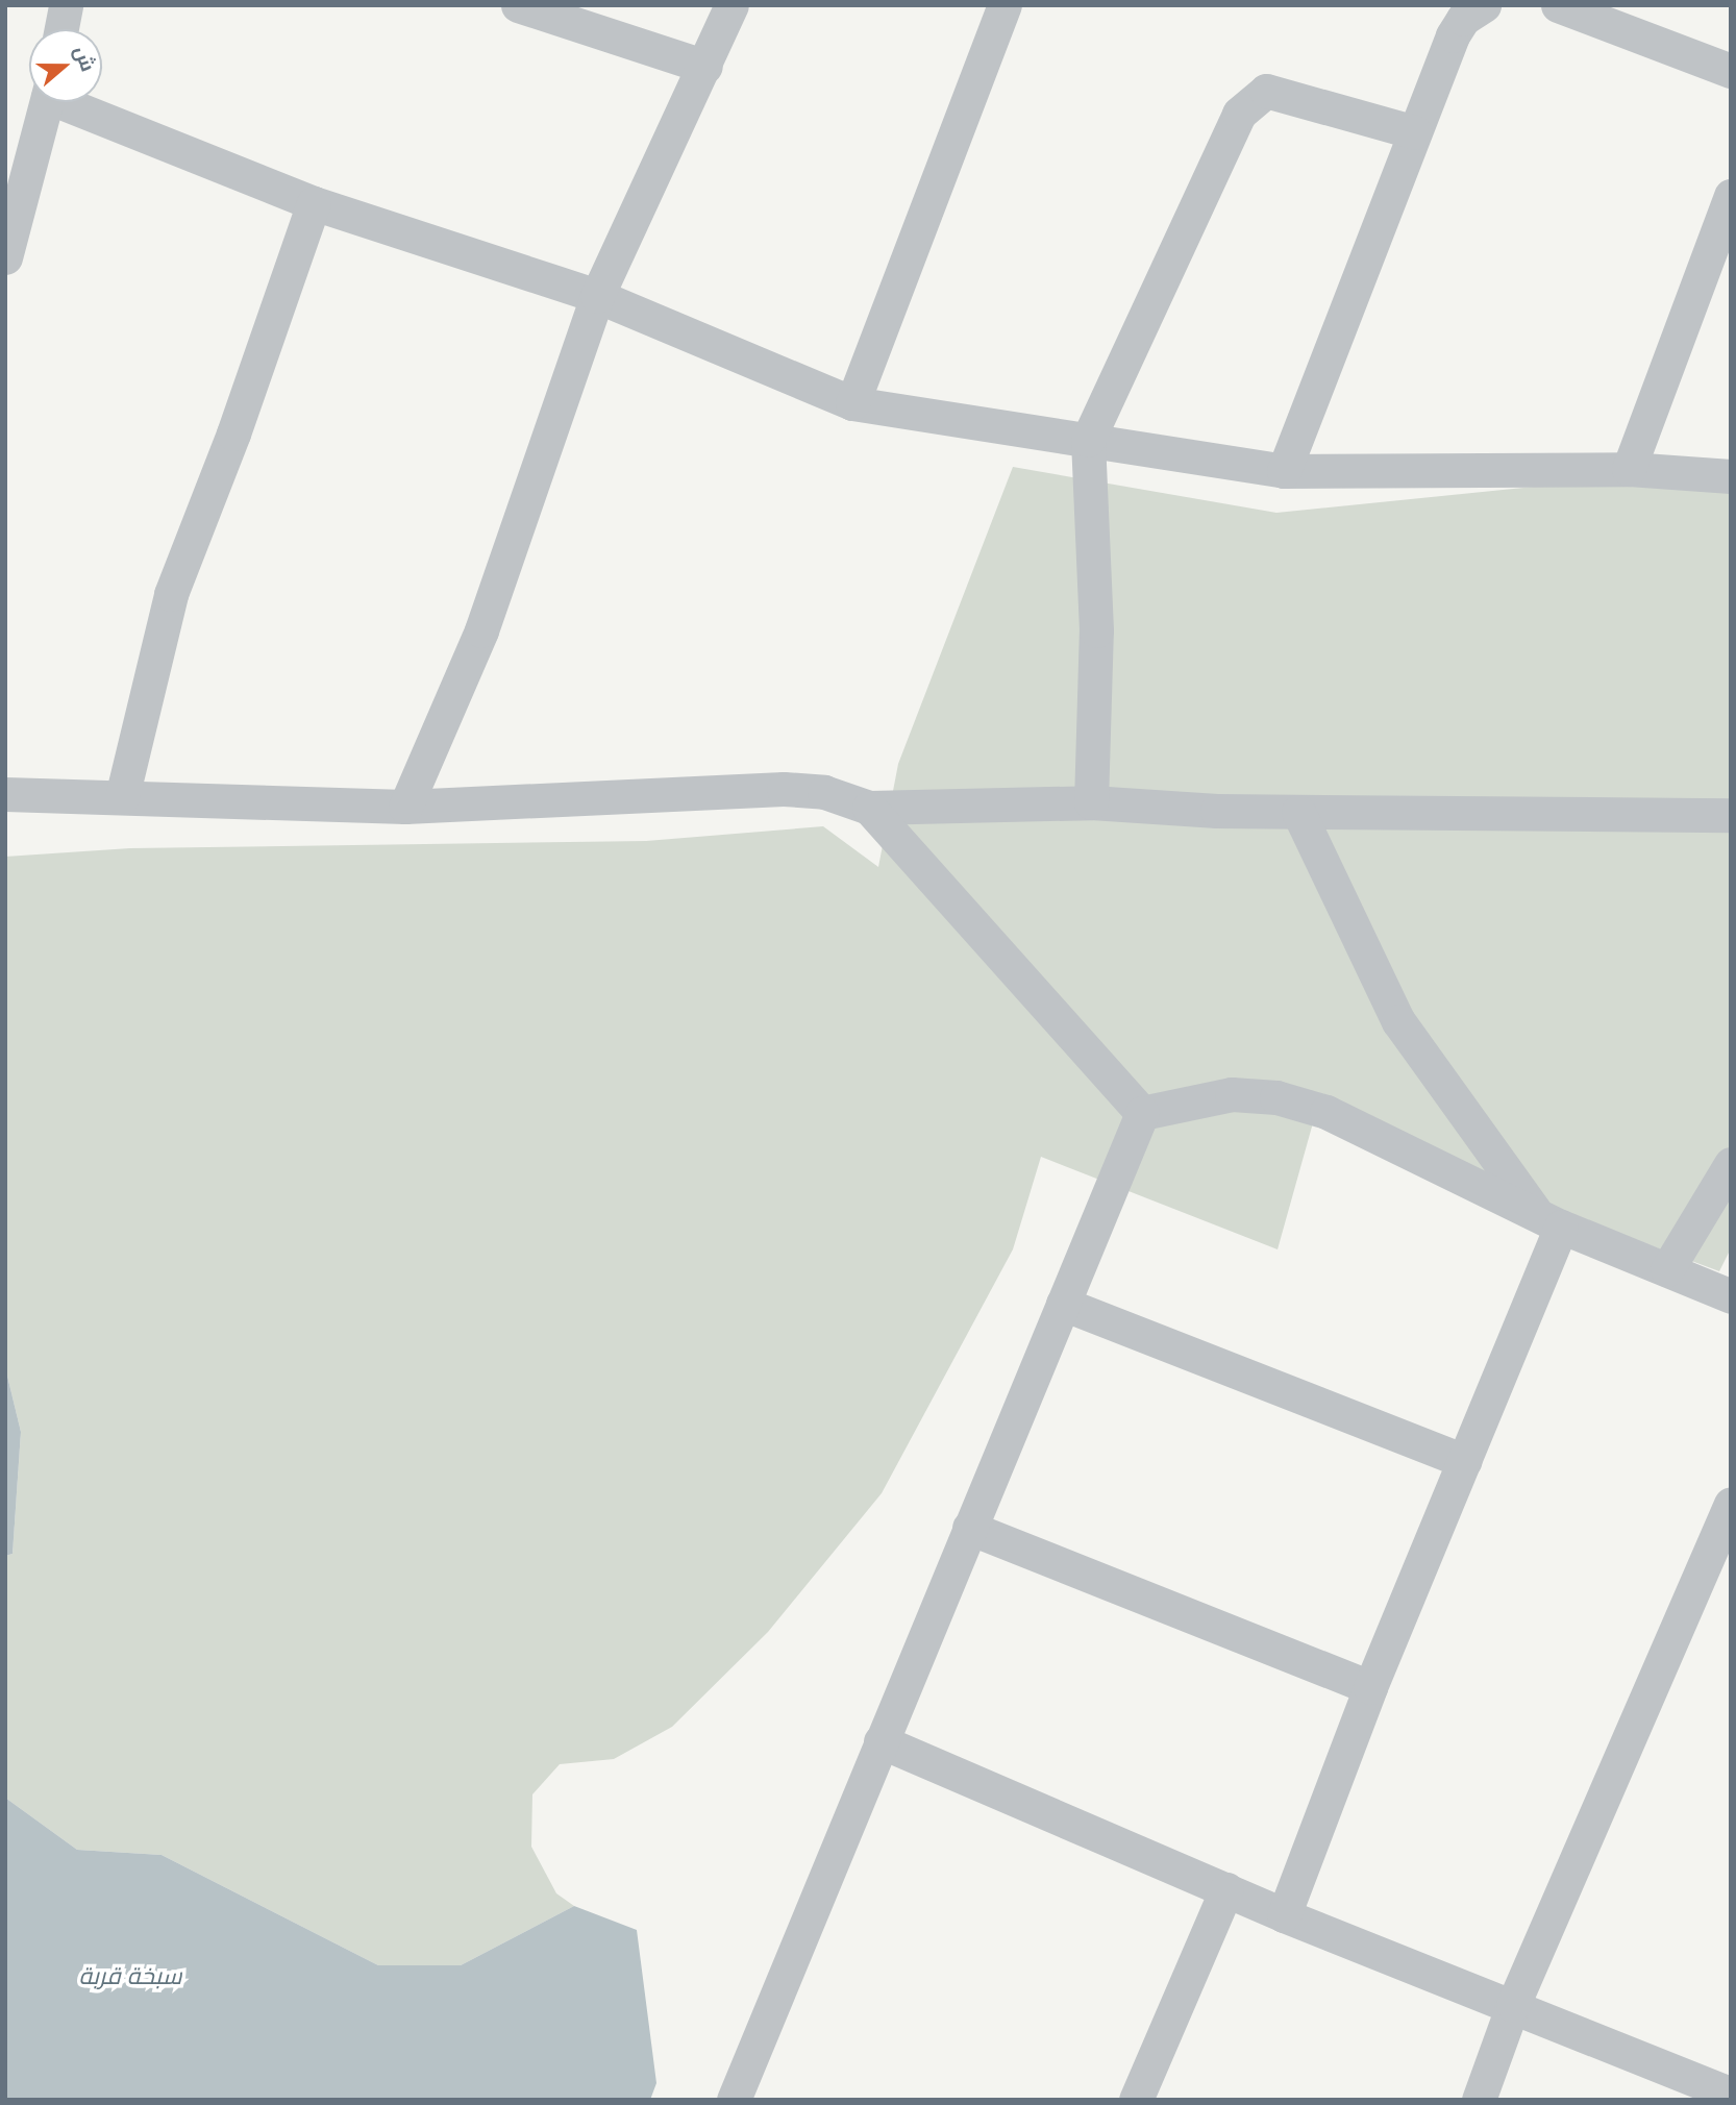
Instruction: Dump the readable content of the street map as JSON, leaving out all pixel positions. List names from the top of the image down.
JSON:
{
  "water": ["سبخة قربة"],
  "north": "right"
}
